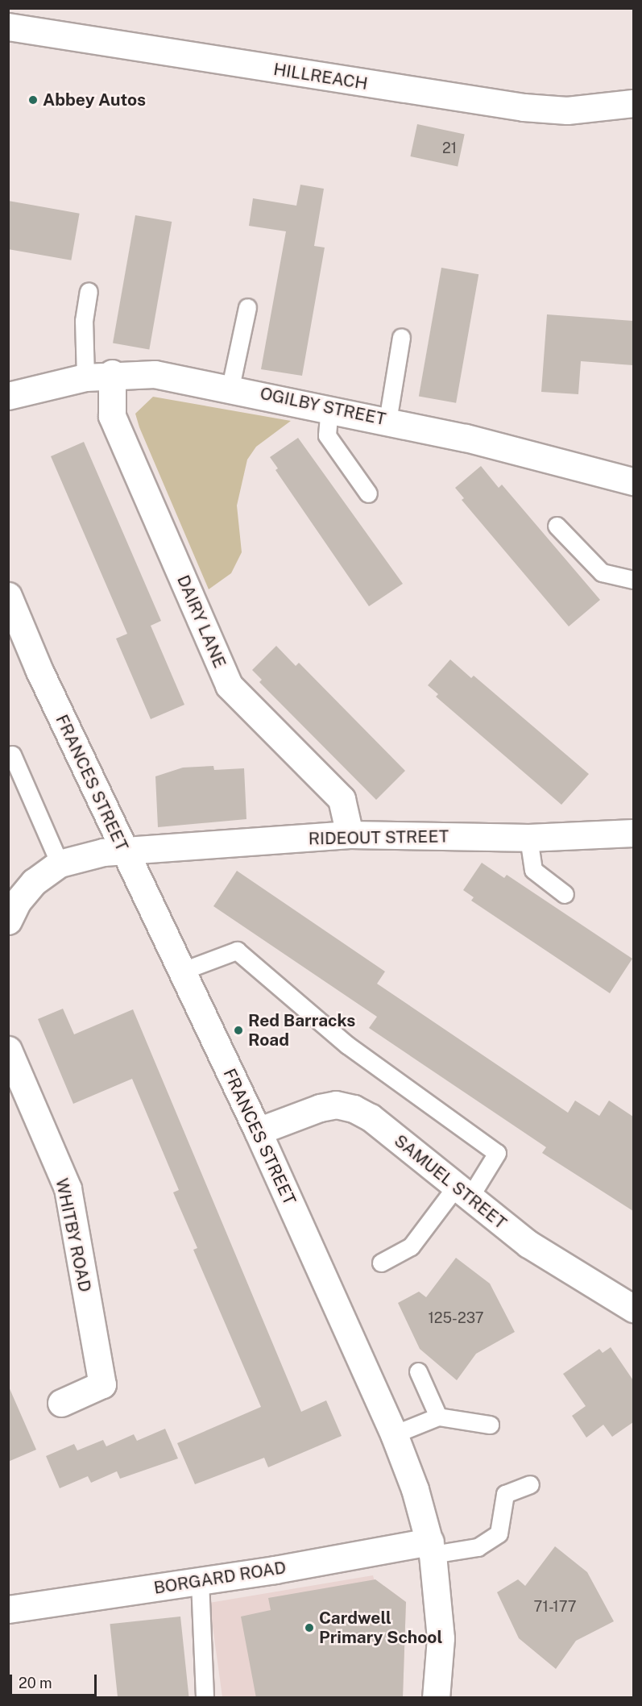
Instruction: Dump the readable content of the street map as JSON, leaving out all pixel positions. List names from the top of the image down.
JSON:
{
  "streets": {
    "street": [
      "HILLREACH",
      "OGILBY STREET",
      "DAIRY LANE",
      "FRANCES STREET",
      "RIDEOUT STREET",
      "SAMUEL STREET",
      "WHITBY ROAD",
      "BORGARD ROAD"
    ]
  },
  "crossings": [
    ["OGILBY STREET", "DAIRY LANE"],
    ["DAIRY LANE", "RIDEOUT STREET"],
    ["FRANCES STREET", "RIDEOUT STREET"],
    ["FRANCES STREET", "SAMUEL STREET"],
    ["FRANCES STREET", "BORGARD ROAD"]
  ],
  "places": ["Abbey Autos", "Red Barracks Road", "Cardwell Primary School"],
  "house_numbers": ["21", "125-237", "71-177"],
  "scale_bar": "20 m"
}
